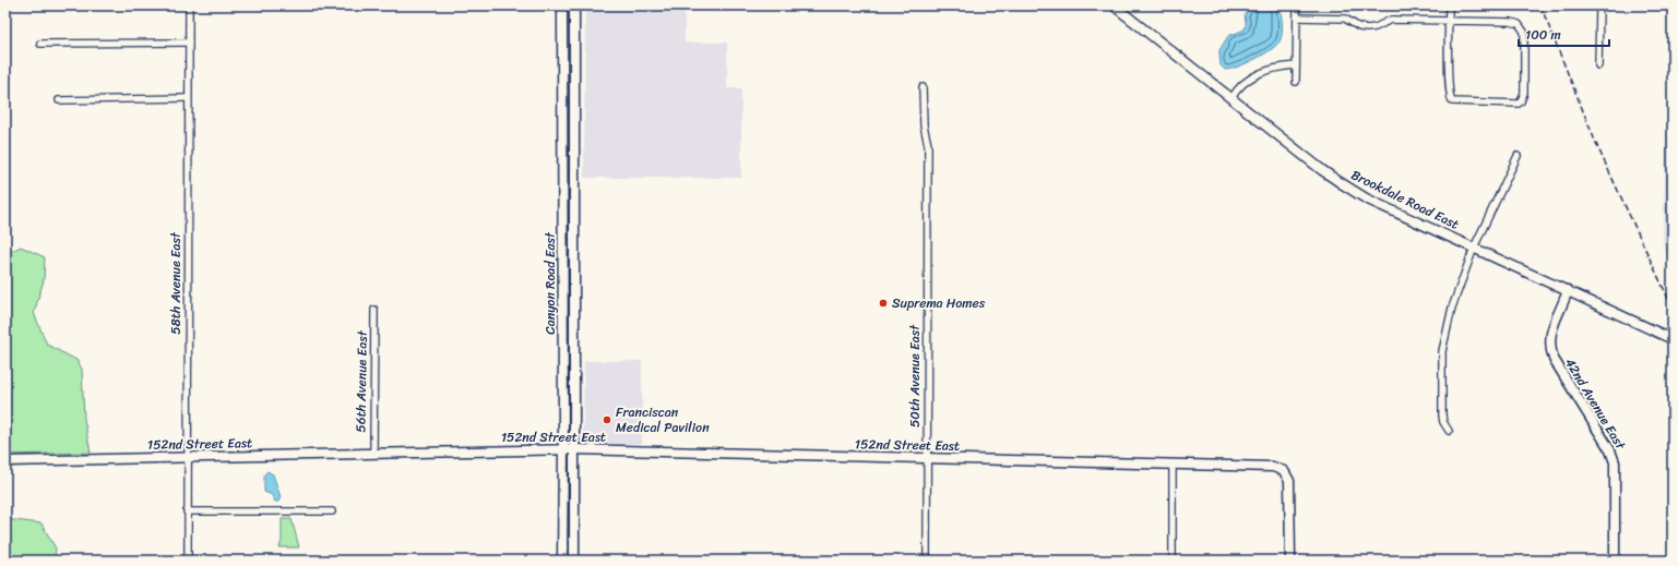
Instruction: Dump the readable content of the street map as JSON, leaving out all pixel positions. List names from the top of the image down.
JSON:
{
  "streets": {
    "main road": [
      "Brookdale Road East",
      "Canyon Road East",
      "42nd Avenue East",
      "152nd Street East"
    ],
    "street": ["58th Avenue East", "50th Avenue East", "56th Avenue East"]
  },
  "crossings": [
    ["Brookdale Road East", "42nd Avenue East"],
    ["58th Avenue East", "152nd Street East"],
    ["Canyon Road East", "152nd Street East"],
    ["50th Avenue East", "152nd Street East"],
    ["56th Avenue East", "152nd Street East"]
  ],
  "places": ["Suprema Homes", "Franciscan Medical Pavilion"],
  "scale_bar": "100 m"
}
